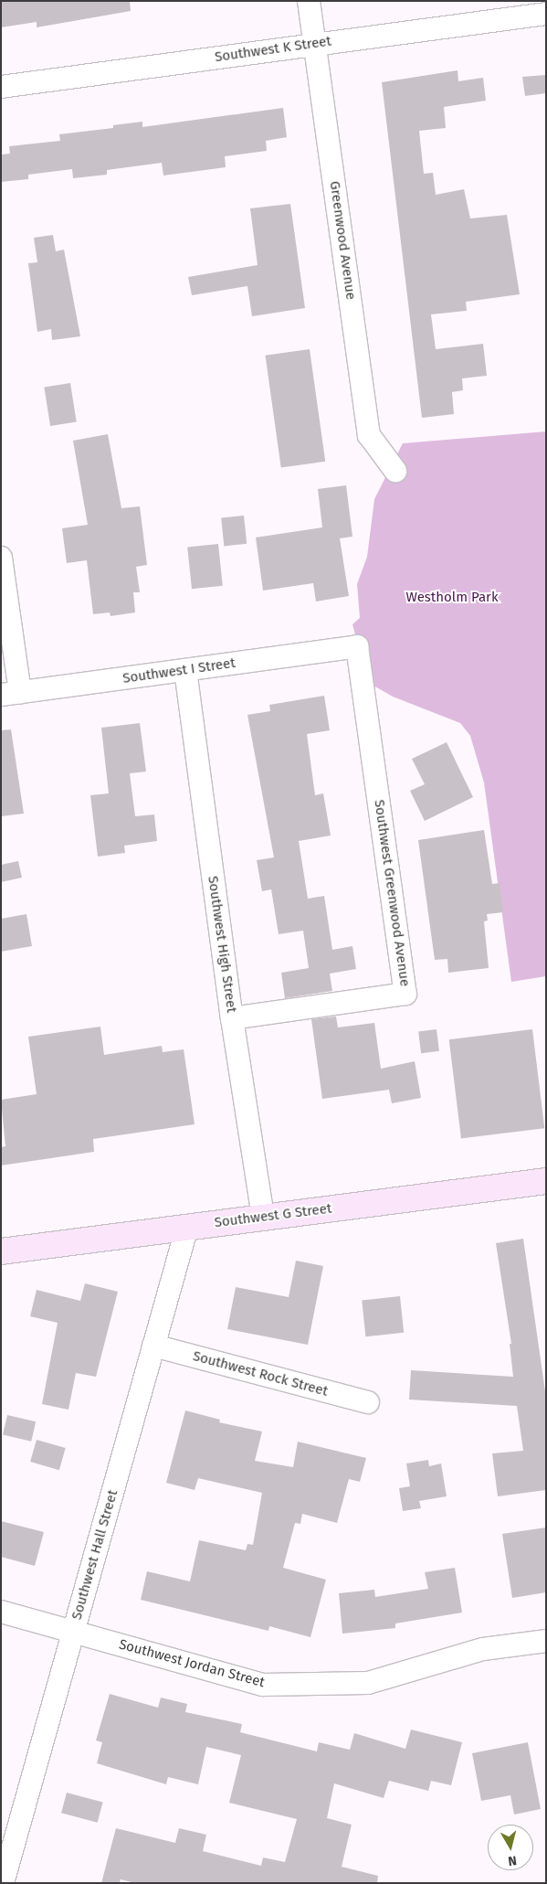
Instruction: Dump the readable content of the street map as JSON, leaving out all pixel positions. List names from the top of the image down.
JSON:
{
  "streets": {
    "main road": ["Southwest G Street"],
    "street": [
      "Southwest K Street",
      "Greenwood Avenue",
      "Southwest I Street",
      "Southwest Greenwood Avenue",
      "Southwest High Street",
      "Southwest Rock Street",
      "Southwest Hall Street",
      "Southwest Jordan Street"
    ]
  },
  "crossings": [
    ["Southwest K Street", "Greenwood Avenue"],
    ["Southwest I Street", "Southwest Greenwood Avenue"],
    ["Southwest I Street", "Southwest High Street"],
    ["Southwest Greenwood Avenue", "Southwest High Street"],
    ["Southwest High Street", "Southwest G Street"],
    ["Southwest G Street", "Southwest Hall Street"],
    ["Southwest Rock Street", "Southwest Hall Street"],
    ["Southwest Hall Street", "Southwest Jordan Street"]
  ],
  "parks": ["Westholm Park"],
  "north": "bottom"
}
